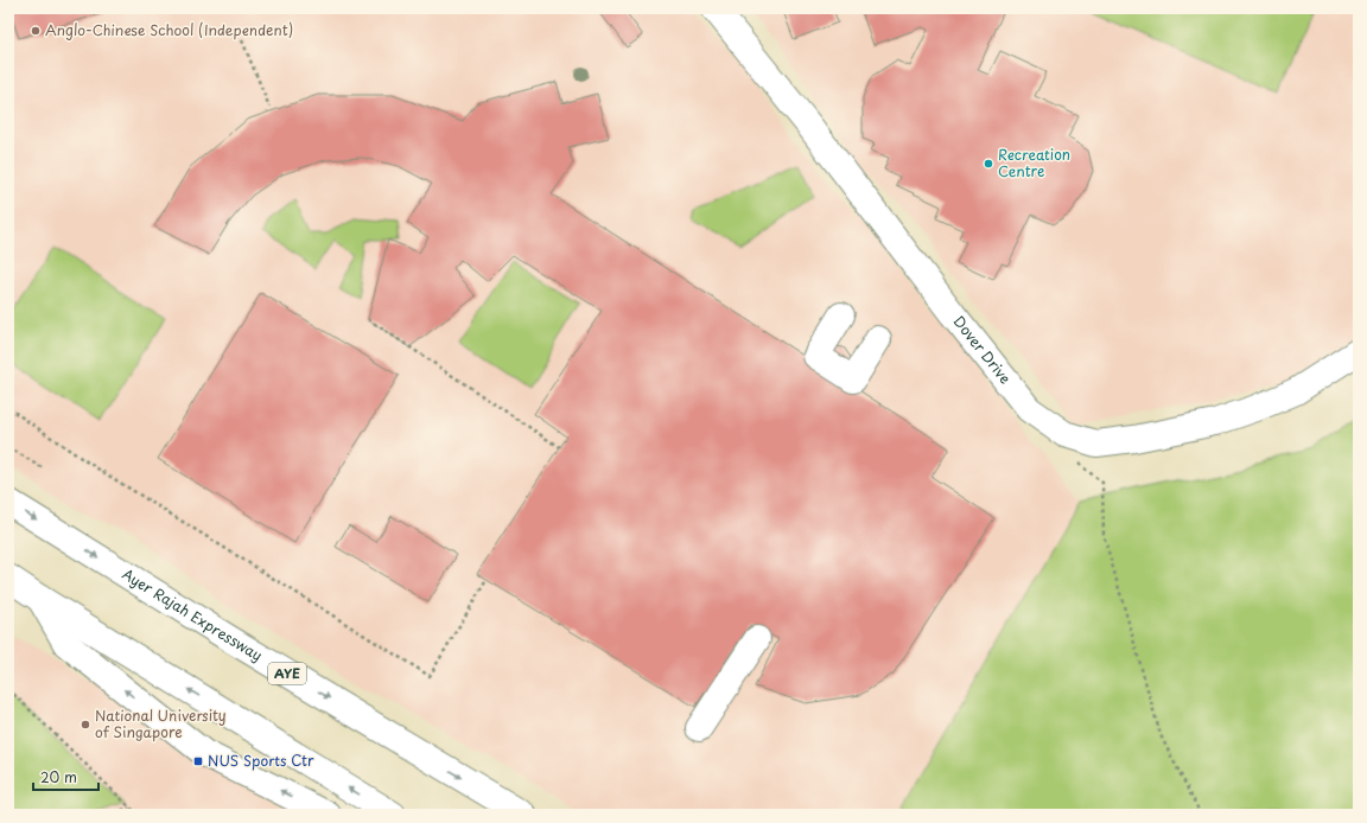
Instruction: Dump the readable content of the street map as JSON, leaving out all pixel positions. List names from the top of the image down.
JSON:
{
  "streets": {
    "main road": ["Dover Drive", "Ayer Rajah Expressway", "AYE"]
  },
  "places": {
    "other": ["Anglo-Chinese School (Independent)", "Recreation Centre", "National University of Singapore"],
    "transit": ["NUS Sports Ctr"]
  },
  "scale_bar": "20 m"
}
